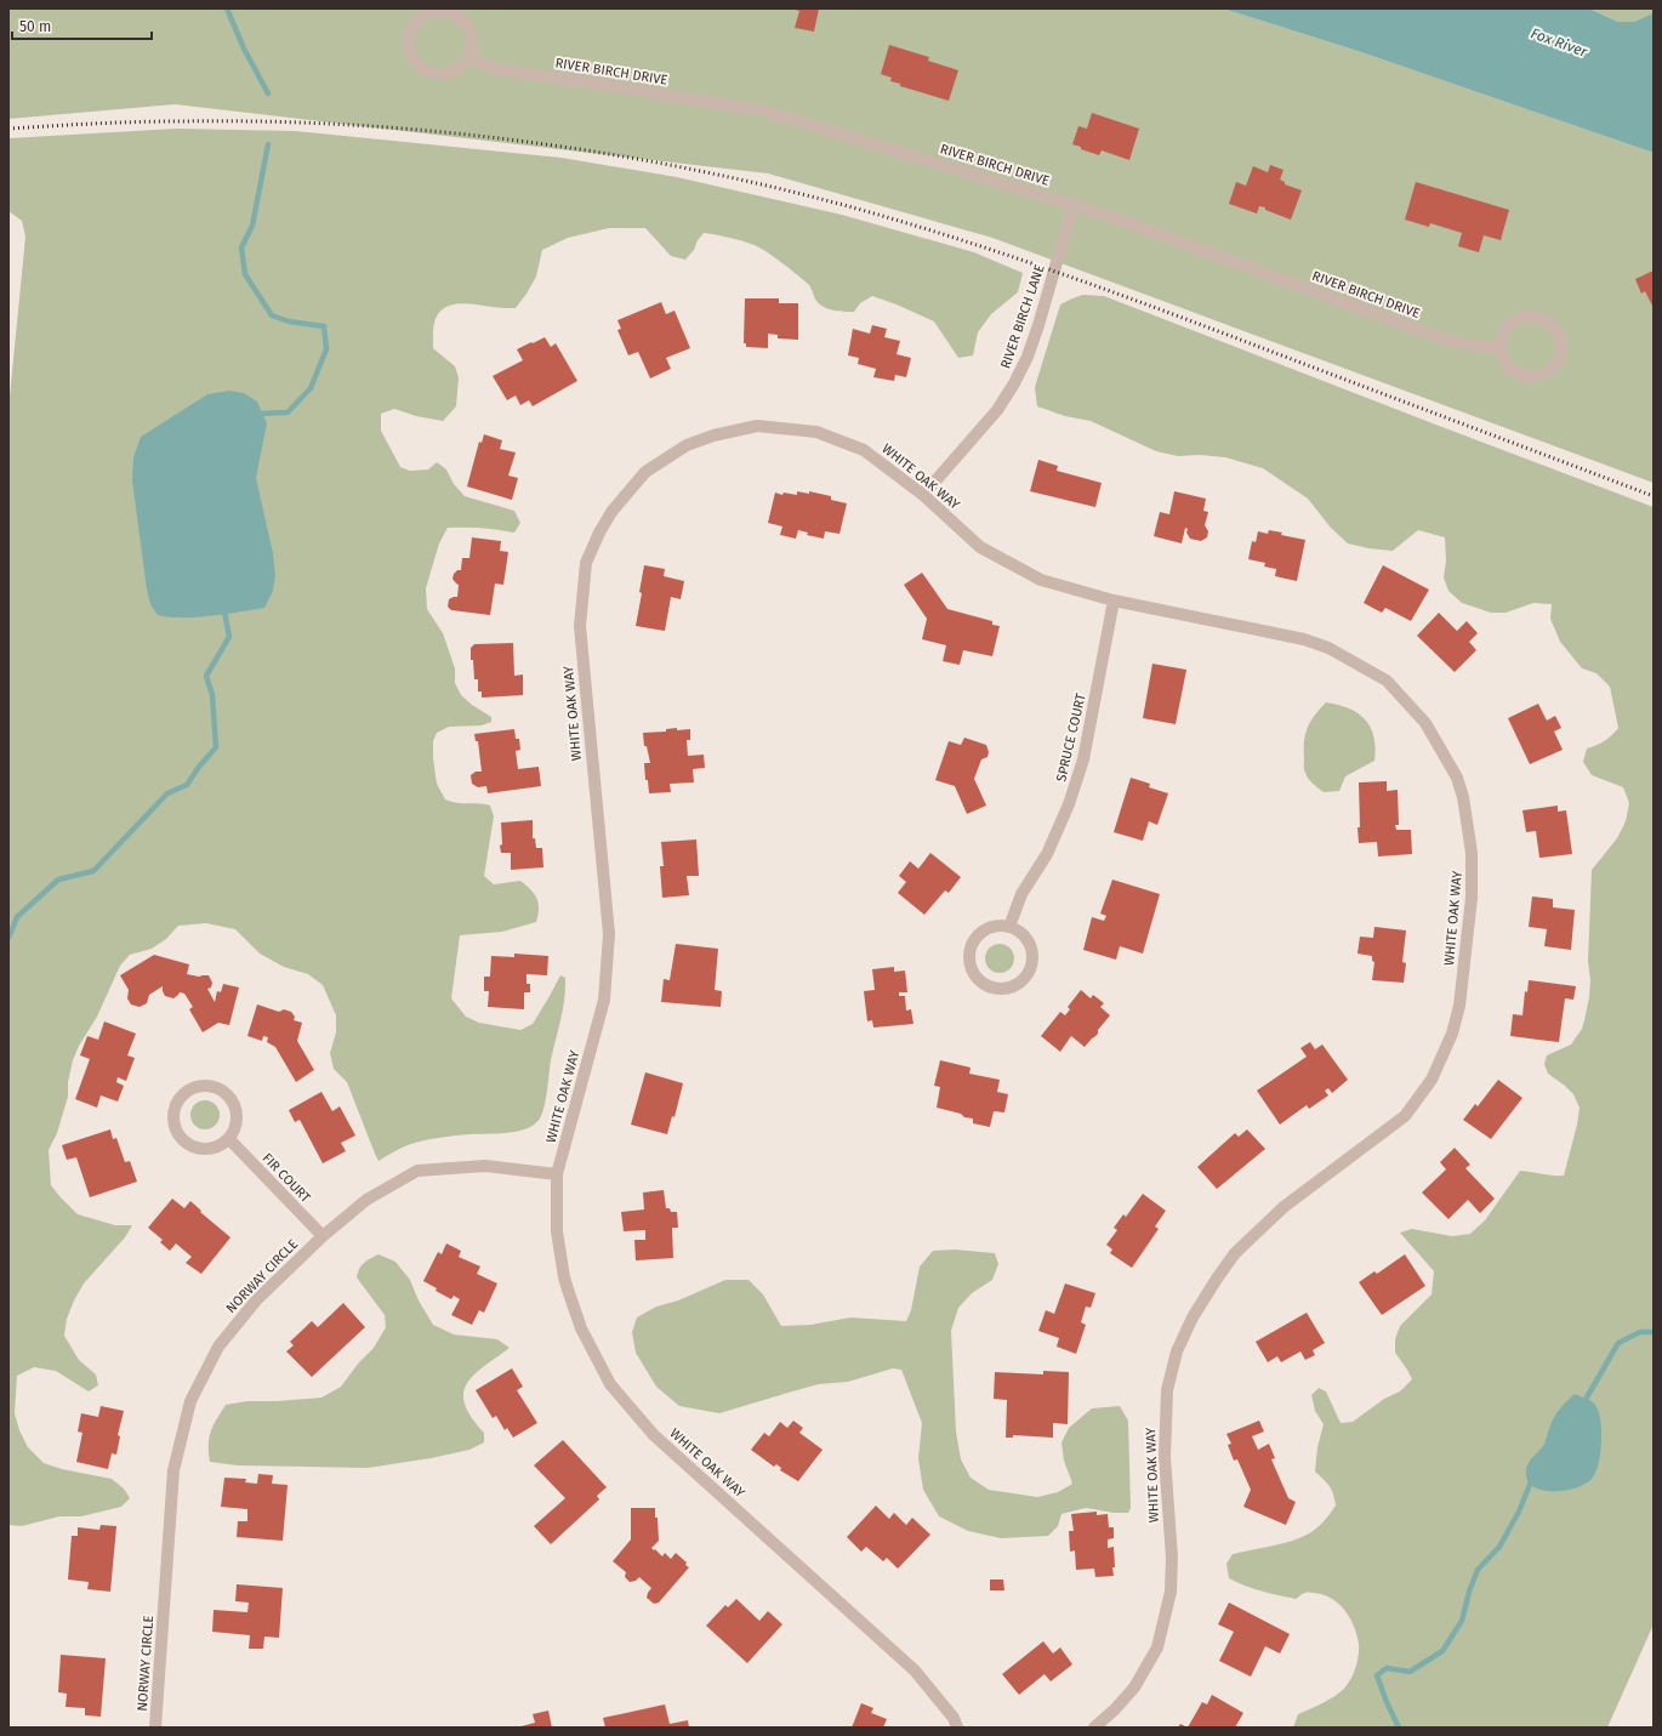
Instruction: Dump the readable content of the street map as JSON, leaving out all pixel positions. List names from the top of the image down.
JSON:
{
  "streets": {
    "street": [
      "RIVER BIRCH DRIVE",
      "RIVER BIRCH LANE",
      "WHITE OAK WAY",
      "SPRUCE COURT",
      "FIR COURT",
      "NORWAY CIRCLE"
    ]
  },
  "crossings": [
    ["RIVER BIRCH DRIVE", "RIVER BIRCH LANE"],
    ["RIVER BIRCH LANE", "WHITE OAK WAY"],
    ["WHITE OAK WAY", "SPRUCE COURT"],
    ["WHITE OAK WAY", "NORWAY CIRCLE"],
    ["FIR COURT", "NORWAY CIRCLE"]
  ],
  "water": ["Fox River"],
  "scale_bar": "50 m"
}
